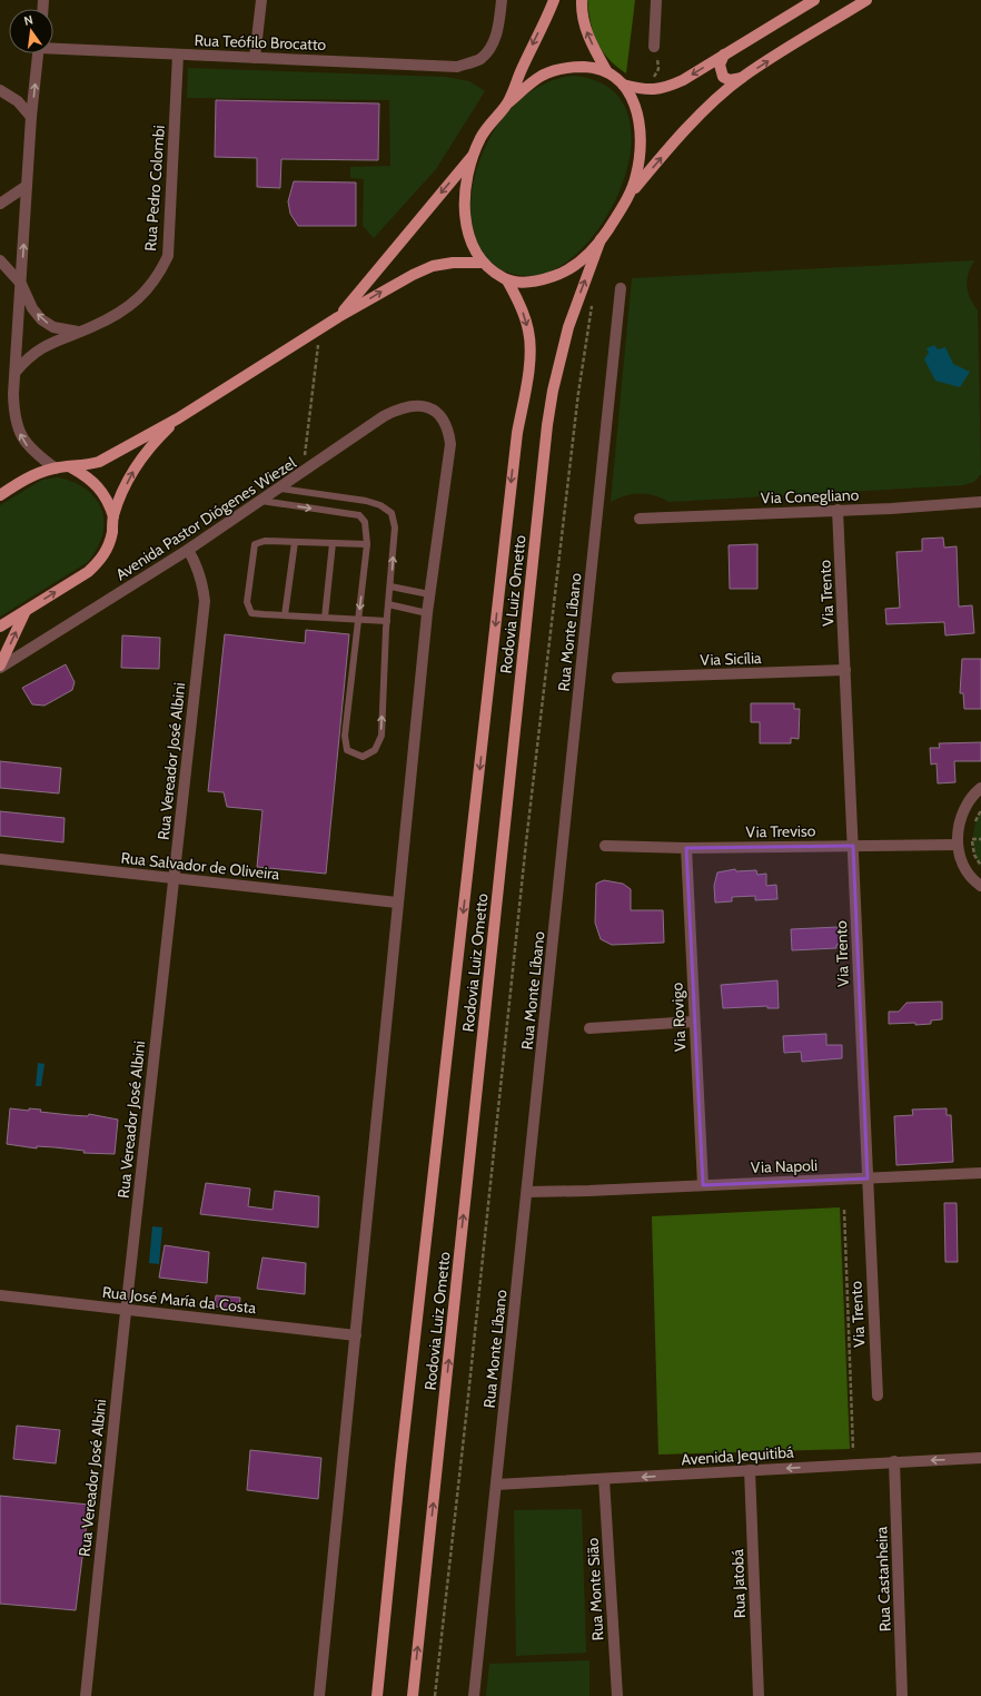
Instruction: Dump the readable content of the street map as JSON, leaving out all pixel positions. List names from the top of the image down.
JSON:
{
  "streets": {
    "main road": ["Rodovia Luiz Ometto"],
    "street": [
      "Rua Teófilo Brocatto",
      "Rua Pedro Colombi",
      "Via Conegliano",
      "Avenida Pastor Diógenes Wiezel",
      "Via Trento",
      "Rua Monte Líbano",
      "Via Sicília",
      "Rua Vereador José Albini",
      "Via Treviso",
      "Rua Salvador de Oliveira",
      "Via Rovigo",
      "Via Napoli",
      "Rua José María da Costa",
      "Avenida Jequitibá",
      "Rua Castanheira",
      "Rua Jatobá",
      "Rua Monte Sião"
    ]
  },
  "crossings": [
    ["Rua Teófilo Brocatto", "Rua Pedro Colombi"],
    ["Via Conegliano", "Via Trento"],
    ["Avenida Pastor Diógenes Wiezel", "Rua Vereador José Albini"],
    ["Via Trento", "Via Sicília"],
    ["Via Trento", "Via Treviso"],
    ["Via Trento", "Via Napoli"],
    ["Rua Monte Líbano", "Via Napoli"],
    ["Rua Monte Líbano", "Avenida Jequitibá"],
    ["Rua Vereador José Albini", "Rua Salvador de Oliveira"],
    ["Rua Vereador José Albini", "Rua José María da Costa"],
    ["Via Treviso", "Via Rovigo"],
    ["Via Rovigo", "Via Napoli"],
    ["Avenida Jequitibá", "Rua Castanheira"],
    ["Avenida Jequitibá", "Rua Jatobá"],
    ["Avenida Jequitibá", "Rua Monte Sião"]
  ],
  "one_way": ["Avenida Jequitibá"],
  "north": "top"
}
